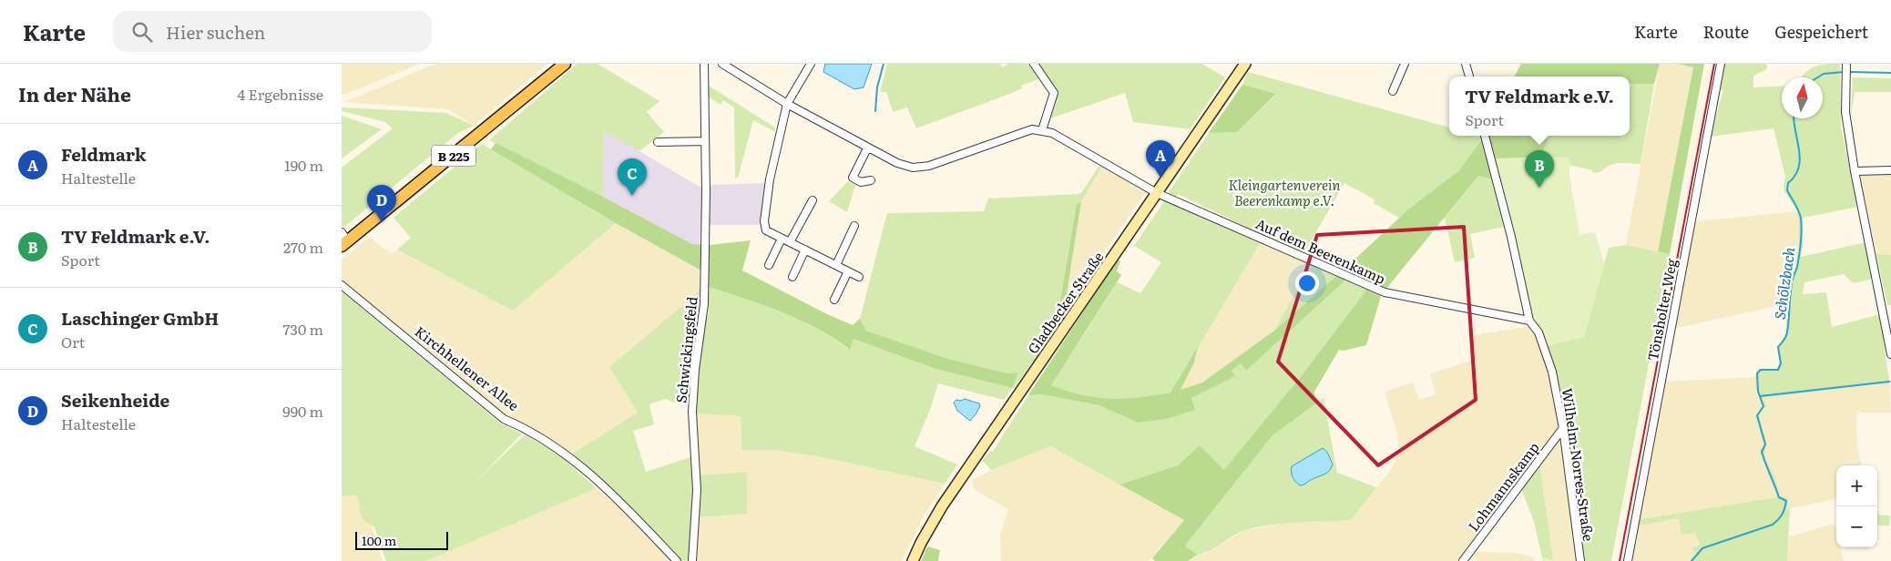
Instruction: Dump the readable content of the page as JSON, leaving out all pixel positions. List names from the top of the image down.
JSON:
{
  "streets": {
    "main road": ["B 225", "Gladbecker Straße"],
    "street": [
      "Auf dem Beerenkamp",
      "Tönsholter Weg",
      "Schwickingsfeld",
      "Kirchhellener Allee",
      "Wilhelm-Norres-Straße",
      "Lohmannskamp"
    ]
  },
  "crossings": [
    ["Auf dem Beerenkamp", "Gladbecker Straße"],
    ["Auf dem Beerenkamp", "Wilhelm-Norres-Straße"],
    ["Wilhelm-Norres-Straße", "Lohmannskamp"]
  ],
  "water": ["Schölzbach"],
  "parks": ["Kleingartenverein Beerenkamp e.V."],
  "scale_bar": "100 m",
  "north": "top",
  "page": {
    "header": "Karte",
    "search": "Hier suchen",
    "nav": ["Karte", "Route", "Gespeichert"],
    "heading": ["In der Nähe", "4 Ergebnisse"],
    "popup": ["TV Feldmark e.V.", "Sport"],
    "list": [
      {
        "mark": "A",
        "name": "Feldmark",
        "note": "Haltestelle",
        "value": "190 m"
      },
      {
        "mark": "B",
        "name": "TV Feldmark e.V.",
        "note": "Sport",
        "value": "270 m"
      },
      {
        "mark": "C",
        "name": "Laschinger GmbH",
        "note": "Ort",
        "value": "730 m"
      },
      {
        "mark": "D",
        "name": "Seikenheide",
        "note": "Haltestelle",
        "value": "990 m"
      }
    ],
    "pins": [
      "A",
      "B",
      "C",
      "D"
    ],
    "map_buttons": ["+", "−"],
    "scale": "100 m"
  }
}
